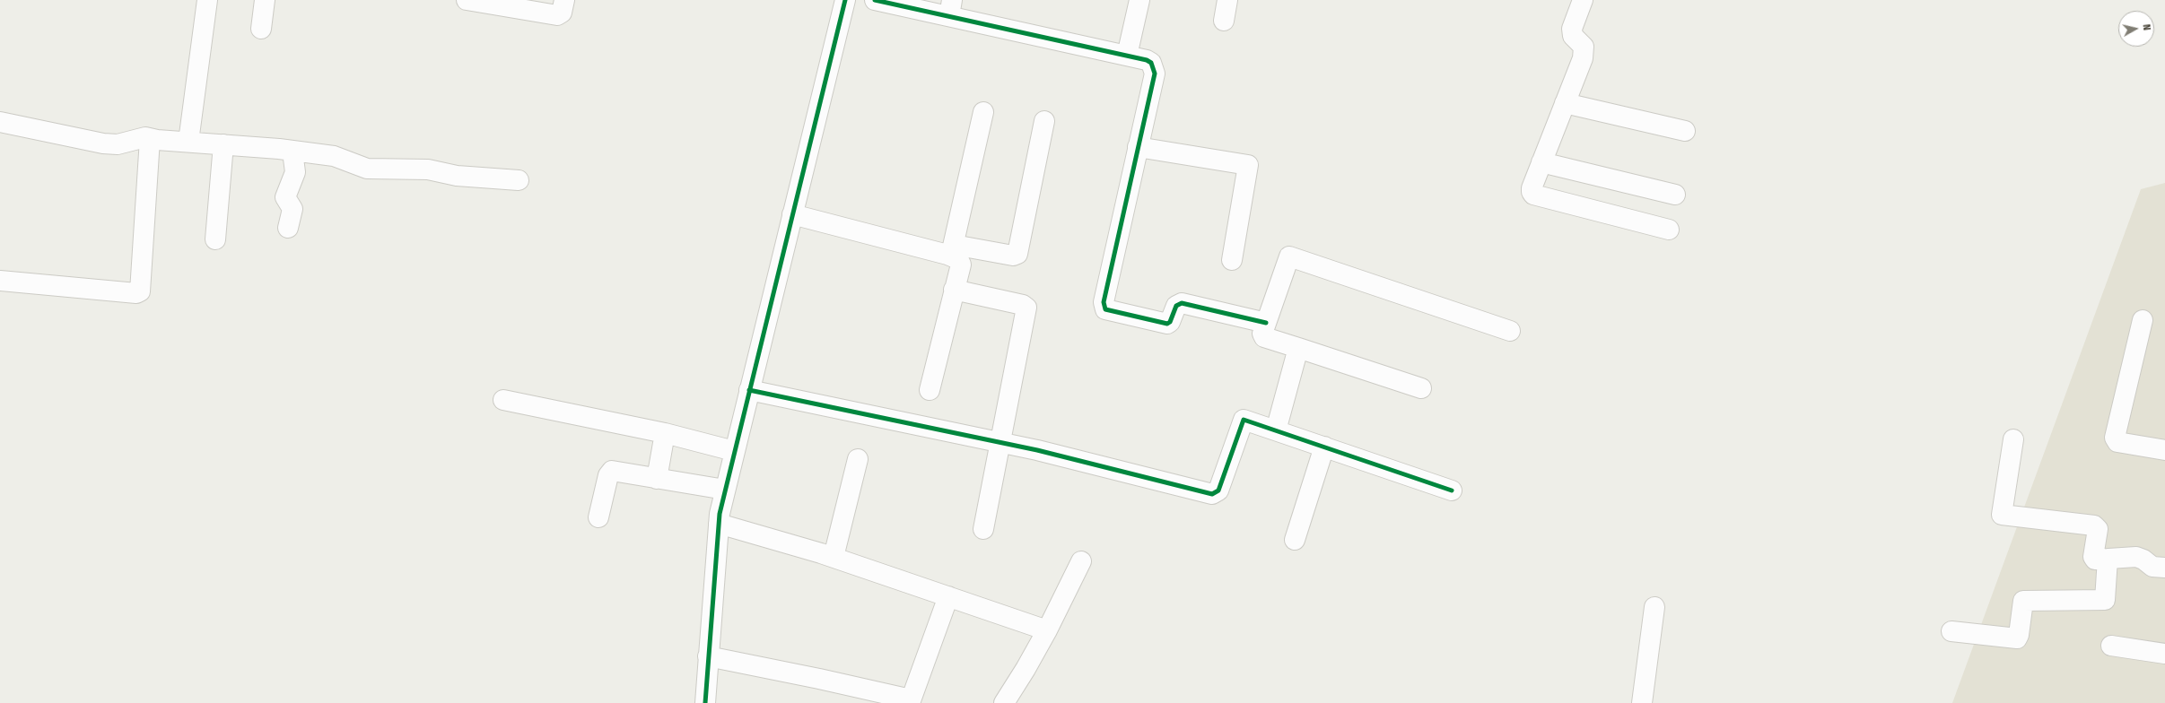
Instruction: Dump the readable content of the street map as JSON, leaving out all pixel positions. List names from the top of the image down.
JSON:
{
  "north": "right"
}
